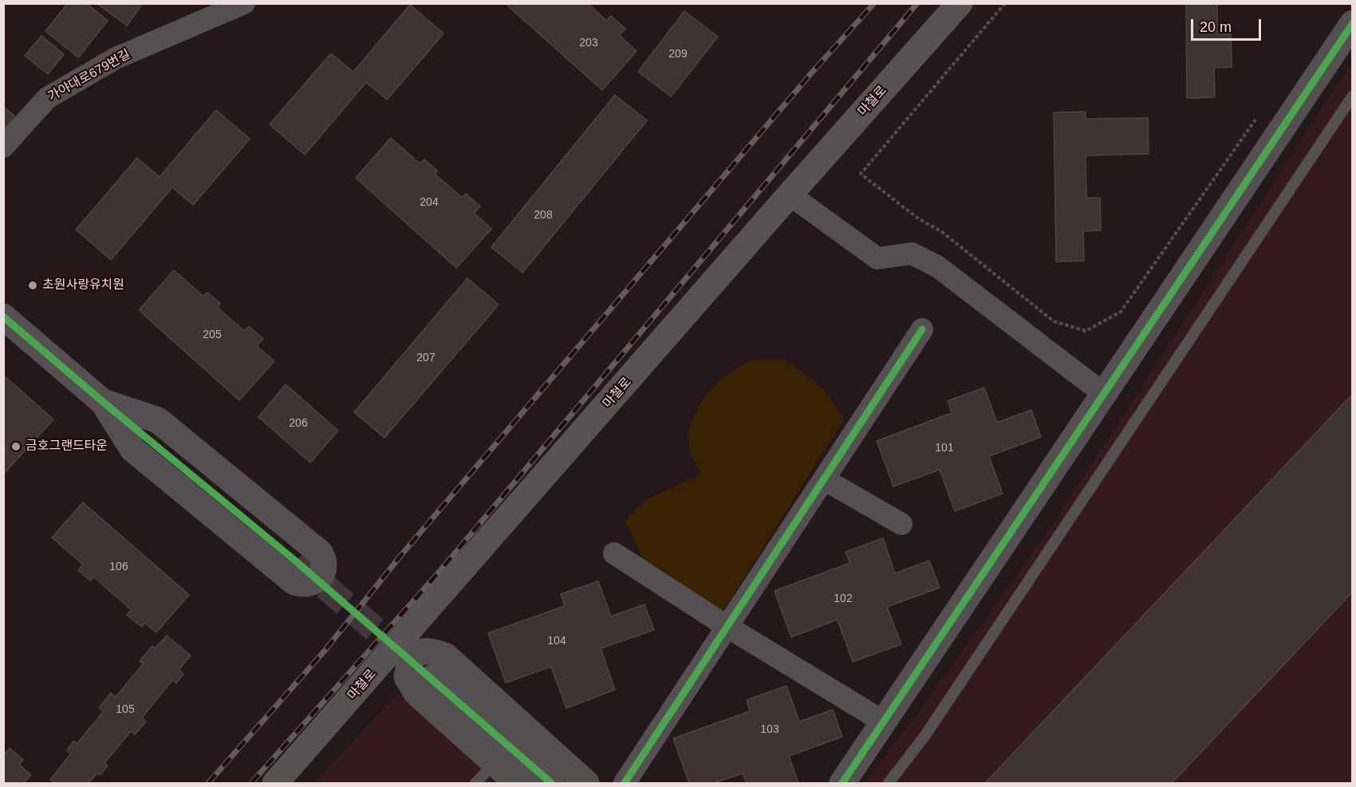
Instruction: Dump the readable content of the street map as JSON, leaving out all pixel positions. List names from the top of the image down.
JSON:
{
  "streets": {
    "main road": ["마철로"],
    "street": ["가야대로679번길"]
  },
  "places": ["초원사랑유치원", "금호그랜드타운"],
  "house_numbers": [
    "203",
    "209",
    "204",
    "208",
    "205",
    "207",
    "206",
    "101",
    "106",
    "102",
    "104",
    "105",
    "103"
  ],
  "scale_bar": "20 m"
}
